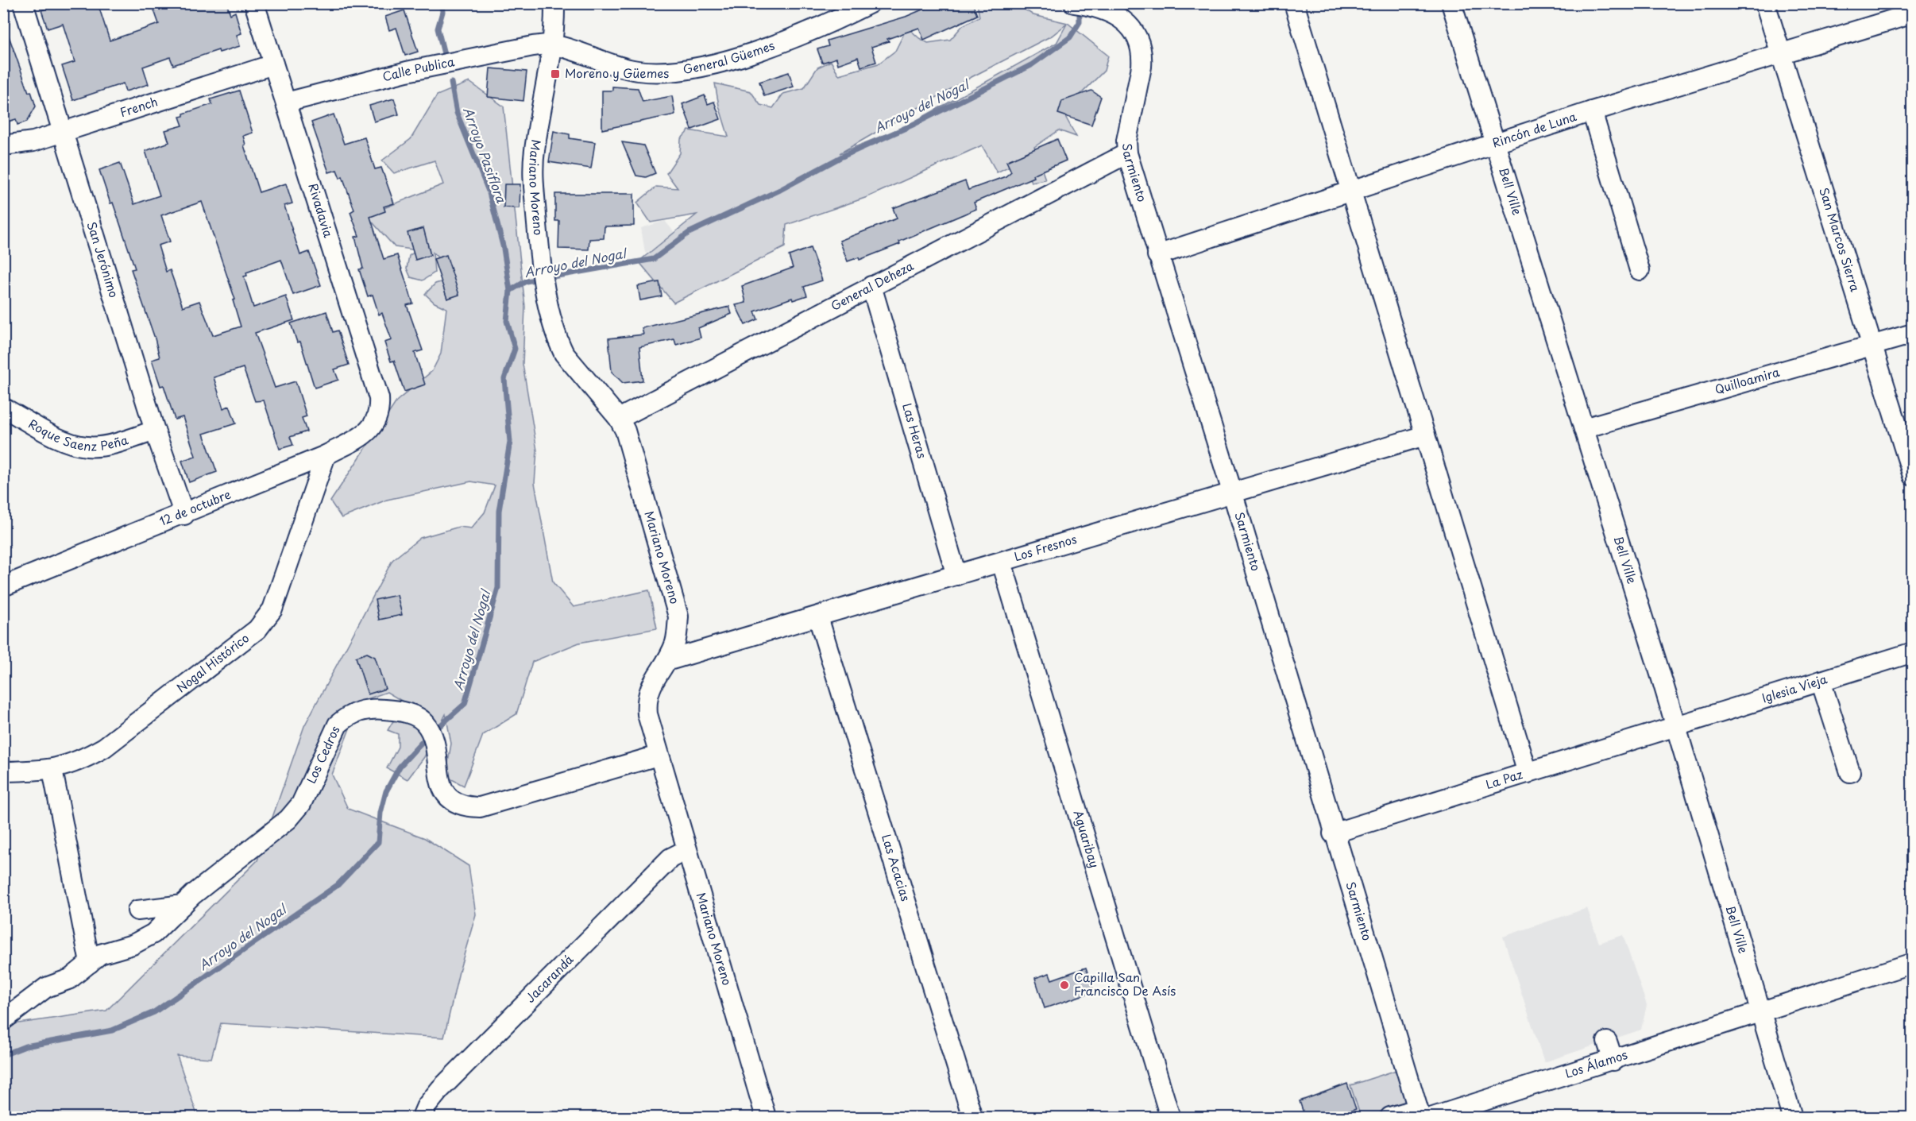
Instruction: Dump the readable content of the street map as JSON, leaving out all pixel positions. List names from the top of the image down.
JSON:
{
  "streets": {
    "street": [
      "General Güemes",
      "Calle Publica",
      "French",
      "Rincón de Luna",
      "Sarmiento",
      "Mariano Moreno",
      "Bell Ville",
      "Rivadavia",
      "San Marcos Sierra",
      "San Jerónimo",
      "General Deheza",
      "Quilloamira",
      "Roque Saenz Peña",
      "Las Heras",
      "12 de octubre",
      "Los Fresnos",
      "Nogal Histórico",
      "Iglesia Vieja",
      "Los Cedros",
      "La Paz",
      "Aguaribay",
      "Las Acacias",
      "Jacarandá",
      "Los Álamos"
    ]
  },
  "crossings": [
    ["General Güemes", "Calle Publica"],
    ["General Güemes", "Mariano Moreno"],
    ["Calle Publica", "Mariano Moreno"],
    ["Calle Publica", "Rivadavia"],
    ["French", "Rivadavia"],
    ["French", "San Jerónimo"],
    ["Rincón de Luna", "Sarmiento"],
    ["Rincón de Luna", "Bell Ville"],
    ["Rincón de Luna", "San Marcos Sierra"],
    ["Sarmiento", "General Deheza"],
    ["Sarmiento", "Los Fresnos"],
    ["Sarmiento", "La Paz"],
    ["Sarmiento", "Los Álamos"],
    ["Mariano Moreno", "General Deheza"],
    ["Mariano Moreno", "Los Fresnos"],
    ["Mariano Moreno", "Los Cedros"],
    ["Mariano Moreno", "Jacarandá"],
    ["Bell Ville", "Quilloamira"],
    ["Bell Ville", "Iglesia Vieja"],
    ["Bell Ville", "La Paz"],
    ["Bell Ville", "Los Álamos"],
    ["Rivadavia", "12 de octubre"],
    ["San Marcos Sierra", "Quilloamira"],
    ["San Jerónimo", "Roque Saenz Peña"],
    ["San Jerónimo", "12 de octubre"],
    ["General Deheza", "Las Heras"],
    ["Las Heras", "Los Fresnos"],
    ["12 de octubre", "Nogal Histórico"],
    ["Los Fresnos", "Aguaribay"],
    ["Los Fresnos", "Las Acacias"],
    ["Iglesia Vieja", "La Paz"]
  ],
  "water": ["Arroyo del Nogal", "Arroyo Pasiflora"],
  "places": {
    "transit": ["Moreno y Güemes"],
    "other": ["Capilla San Francisco De Asís"]
  }
}
